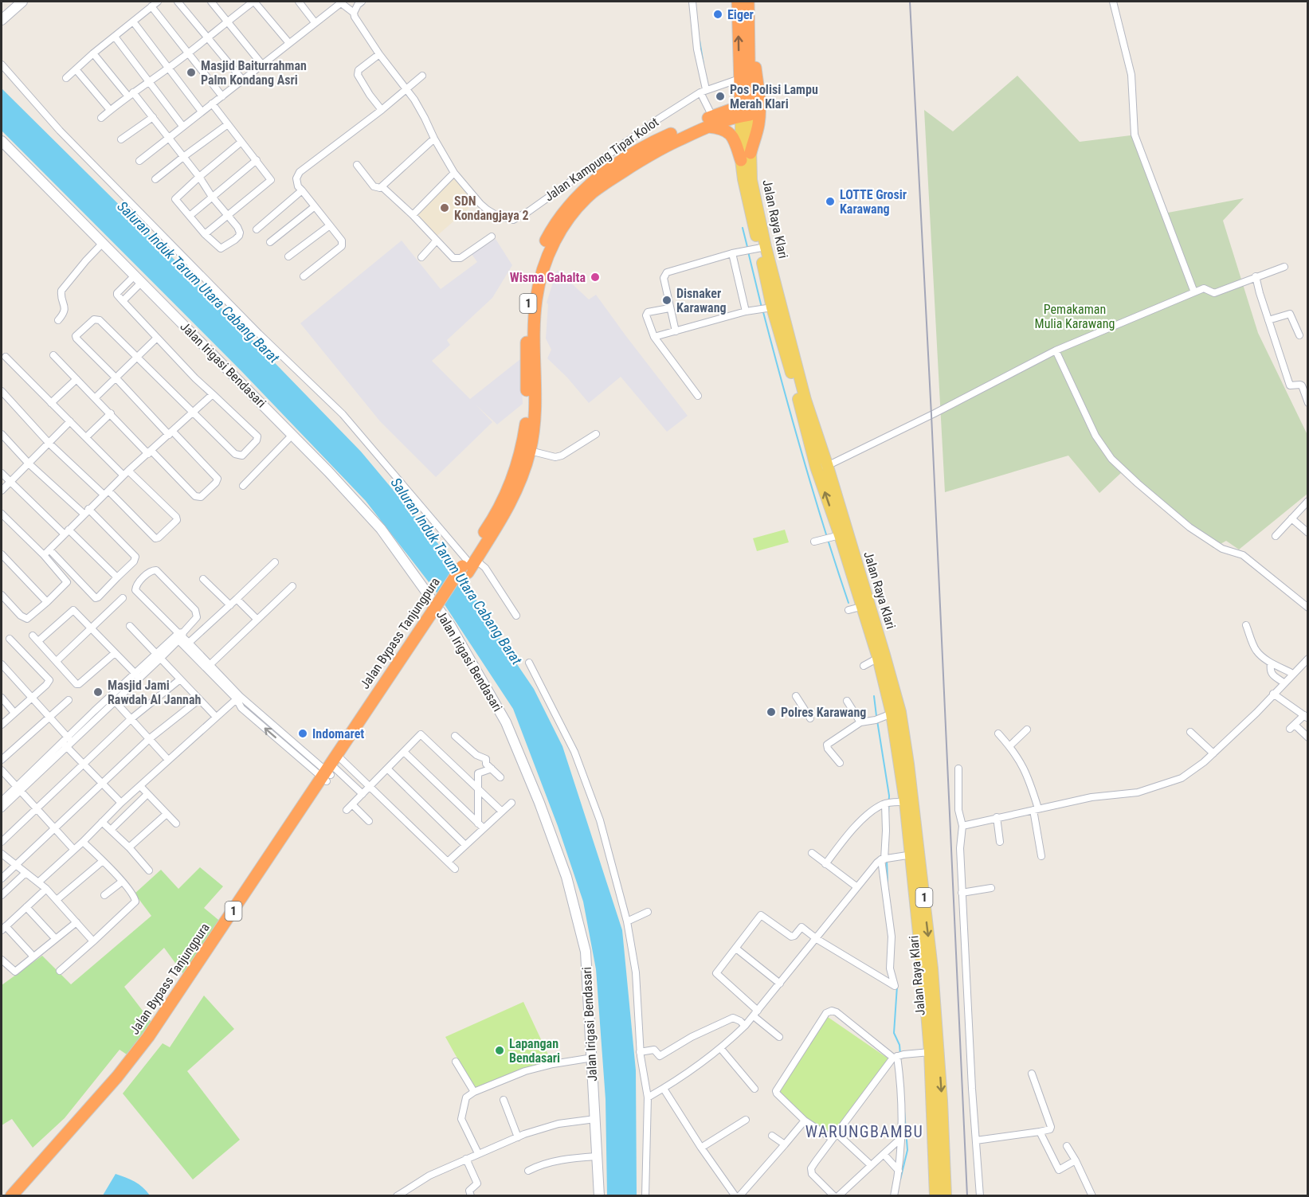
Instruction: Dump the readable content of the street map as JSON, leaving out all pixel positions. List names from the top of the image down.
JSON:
{
  "streets": {
    "highway": ["Jalan Raya Klari", "1", "Jalan Bypass Tanjungpura"],
    "street": ["Jalan Kampung Tipar Kolot", "Jalan Irigasi Bendasari"]
  },
  "crossings": [
    ["Jalan Kampung Tipar Kolot", "Jalan Raya Klari"],
    ["Jalan Raya Klari", "Jalan Bypass Tanjungpura"]
  ],
  "districts": ["WARUNGBAMBU"],
  "water": ["Saluran Induk Tarum Utara Cabang Barat"],
  "parks": ["Pemakaman Mulia Karawang"],
  "places": [
    "Eiger",
    "Masjid Baiturrahman Palm Kondang Asri",
    "Pos Polisi Lampu Merah Klari",
    "LOTTE Grosir Karawang",
    "SDN Kondangjaya 2",
    "Wisma Gahalta",
    "Disnaker Karawang",
    "Masjid Jami Rawdah Al Jannah",
    "Polres Karawang",
    "Indomaret",
    "Lapangan Bendasari"
  ]
}
